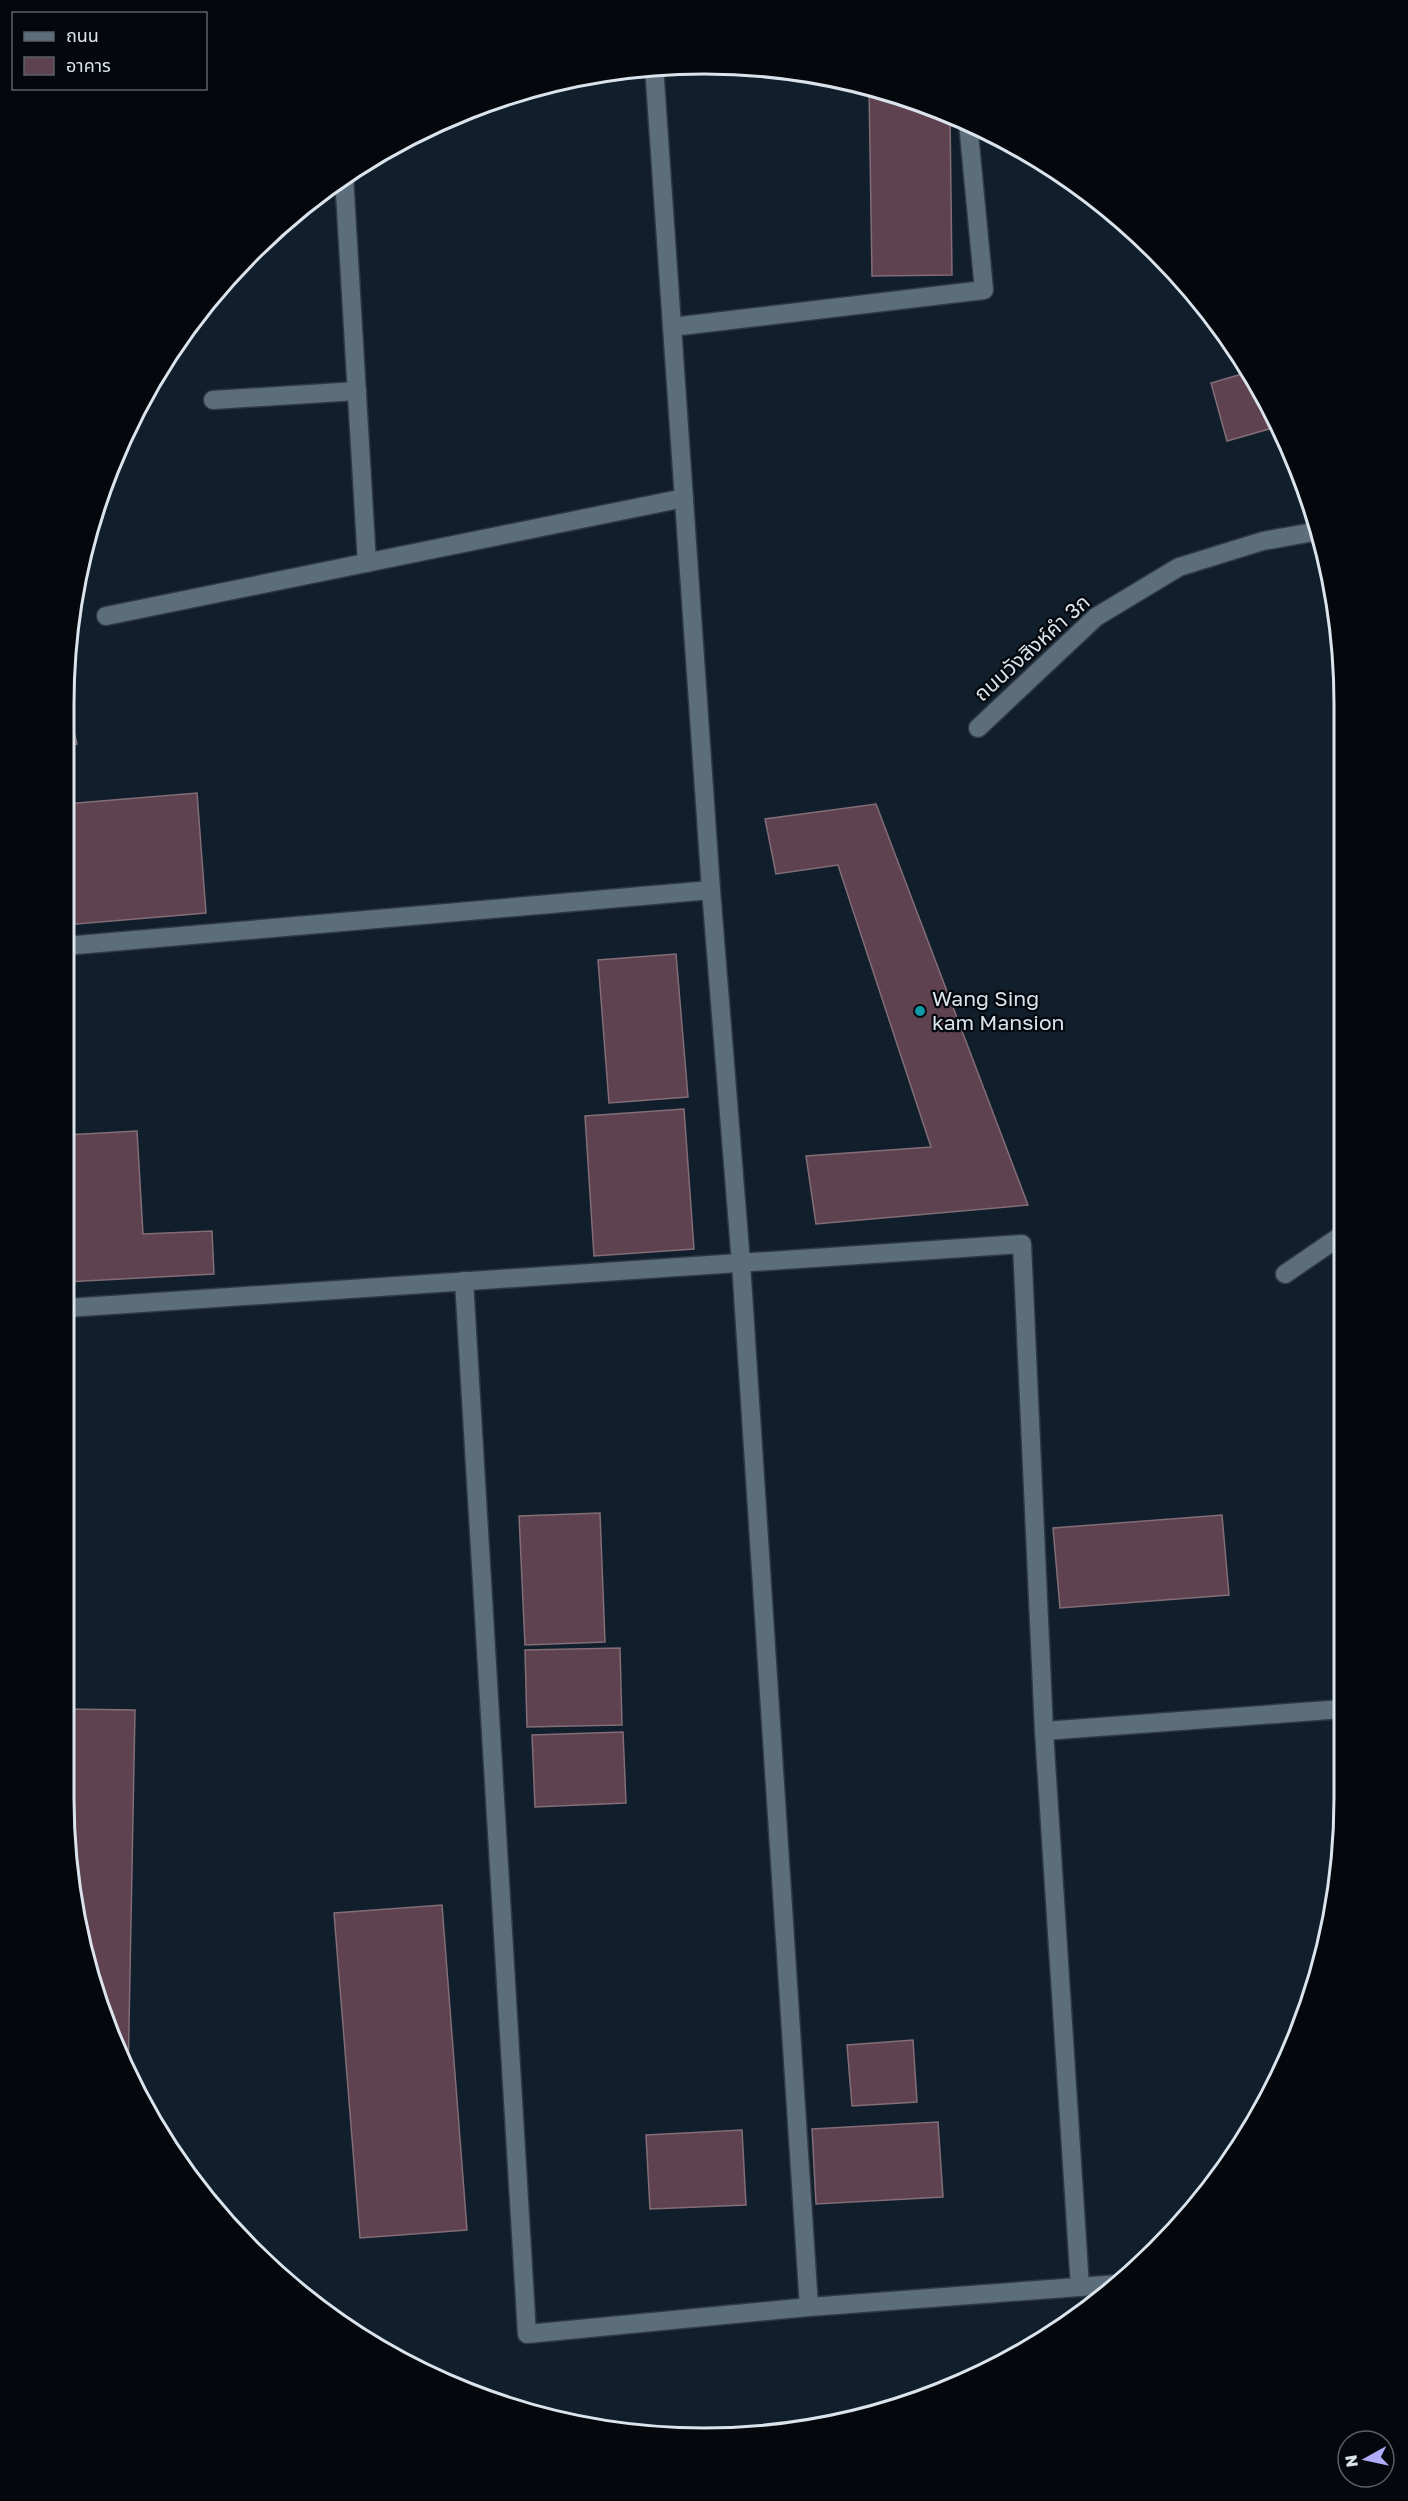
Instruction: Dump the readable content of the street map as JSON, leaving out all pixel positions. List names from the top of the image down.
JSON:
{
  "streets": {
    "street": ["ถนนวังสิงห์คำ 3ก"]
  },
  "places": ["Wang Sing kam Mansion"],
  "legend": ["ถนน", "อาคาร"],
  "north": "left"
}
